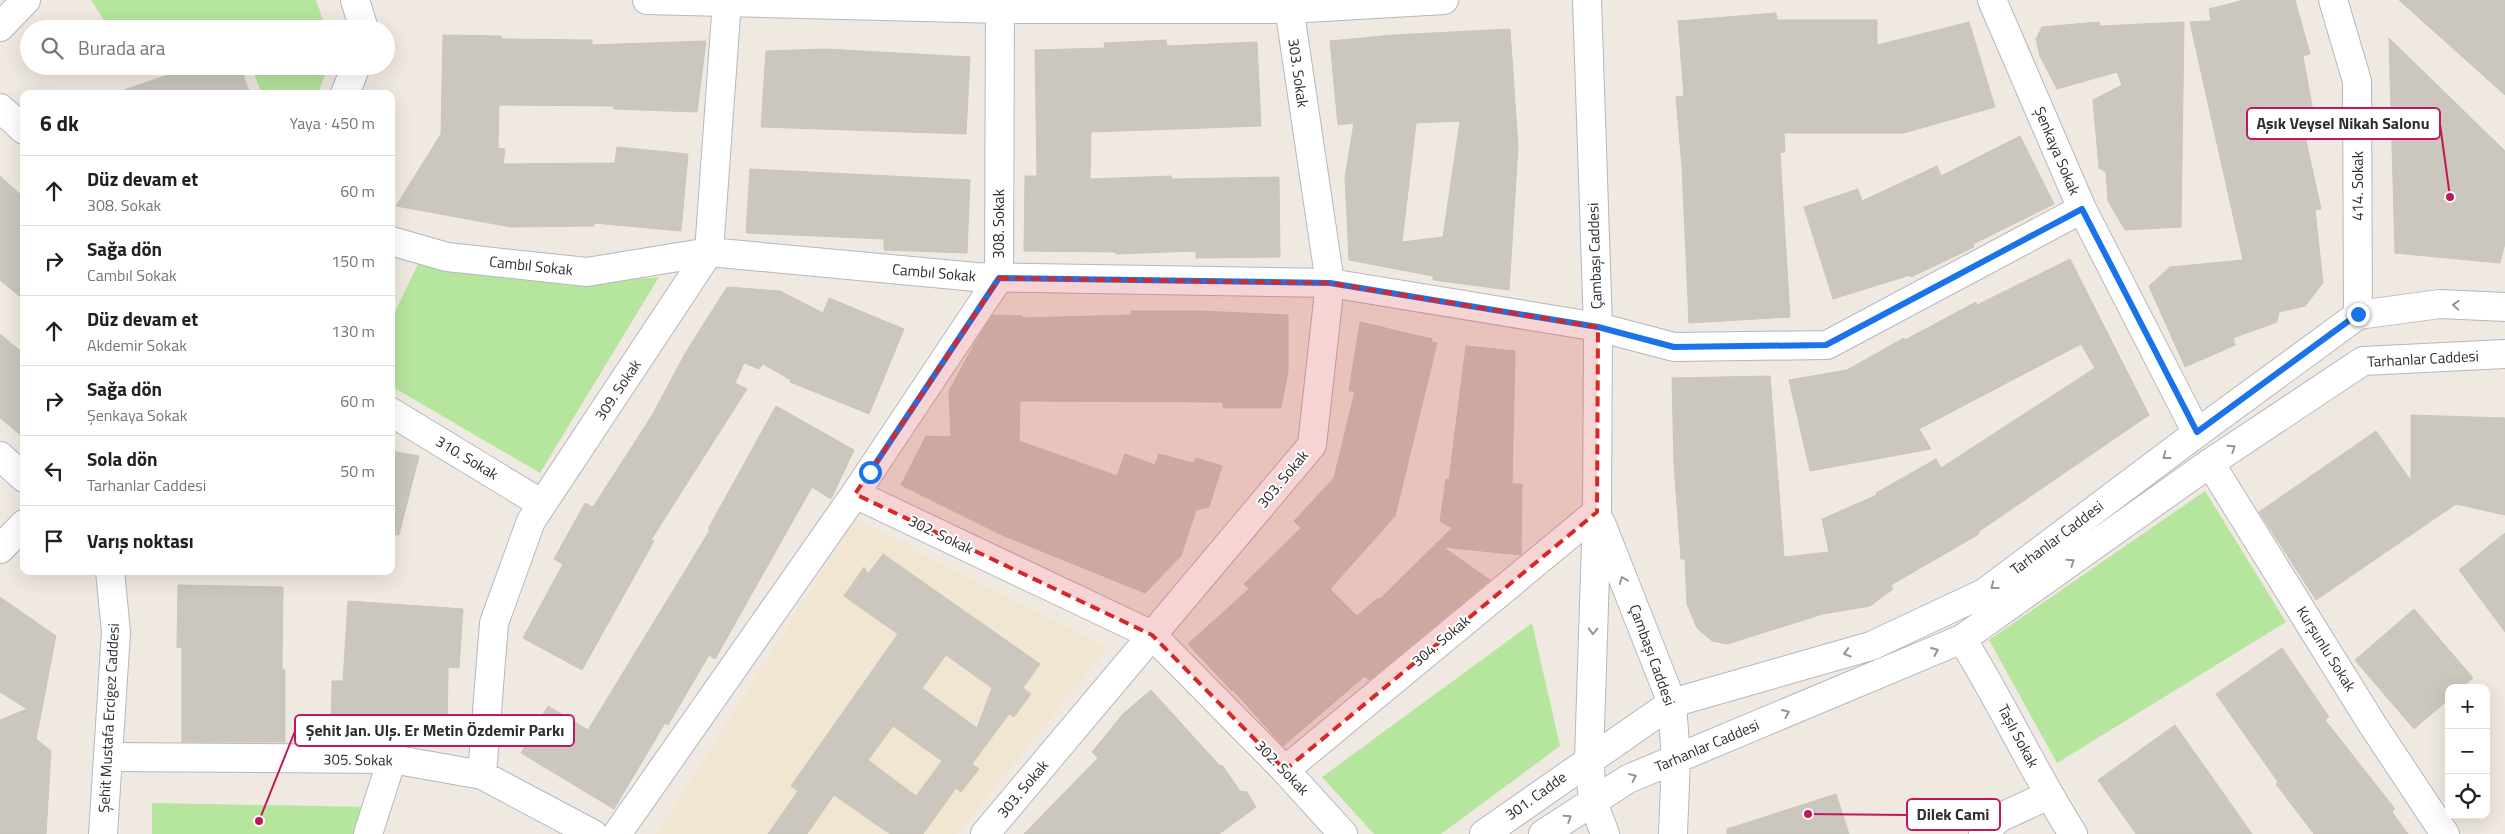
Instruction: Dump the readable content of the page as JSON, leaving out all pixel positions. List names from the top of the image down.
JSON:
{
  "streets": {
    "street": [
      "303. Sokak",
      "Şenkaya Sokak",
      "414. Sokak",
      "308. Sokak",
      "Çambaşı Caddesi",
      "Cambıl Sokak",
      "Tarhanlar Caddesi",
      "309. Sokak",
      "310. Sokak",
      "302. Sokak",
      "304. Sokak",
      "Kurşunlu Sokak",
      "Şehit Mustafa Ercigez Caddesi",
      "Taşlı Sokak",
      "305. Sokak",
      "301. Cadde"
    ]
  },
  "crossings": [
    ["303. Sokak", "Cambıl Sokak"],
    ["303. Sokak", "302. Sokak"],
    ["Şenkaya Sokak", "Cambıl Sokak"],
    ["Şenkaya Sokak", "Tarhanlar Caddesi"],
    ["414. Sokak", "Tarhanlar Caddesi"],
    ["308. Sokak", "Cambıl Sokak"],
    ["308. Sokak", "302. Sokak"],
    ["Çambaşı Caddesi", "Cambıl Sokak"],
    ["Çambaşı Caddesi", "Tarhanlar Caddesi"],
    ["Çambaşı Caddesi", "304. Sokak"],
    ["Çambaşı Caddesi", "301. Cadde"],
    ["Cambıl Sokak", "309. Sokak"],
    ["Tarhanlar Caddesi", "Kurşunlu Sokak"],
    ["Tarhanlar Caddesi", "Taşlı Sokak"],
    ["Tarhanlar Caddesi", "301. Cadde"],
    ["309. Sokak", "310. Sokak"],
    ["309. Sokak", "305. Sokak"],
    ["302. Sokak", "304. Sokak"],
    ["Şehit Mustafa Ercigez Caddesi", "305. Sokak"]
  ],
  "places": ["Aşık Veysel Nikah Salonu", "Dilek Cami", "Şehit Jan. Ulş. Er Metin Özdemir Parkı"],
  "page": {
    "search": "Burada ara",
    "heading": ["6 dk", "Yaya · 450 m"],
    "list": [
      ["Düz devam et", "308. Sokak", "60 m"],
      ["Sağa dön", "Cambıl Sokak", "150 m"],
      ["Düz devam et", "Akdemir Sokak", "130 m"],
      ["Sağa dön", "Şenkaya Sokak", "60 m"],
      ["Sola dön", "Tarhanlar Caddesi", "50 m"],
      "Varış noktası"
    ],
    "map_buttons": ["+", "−"]
  }
}
